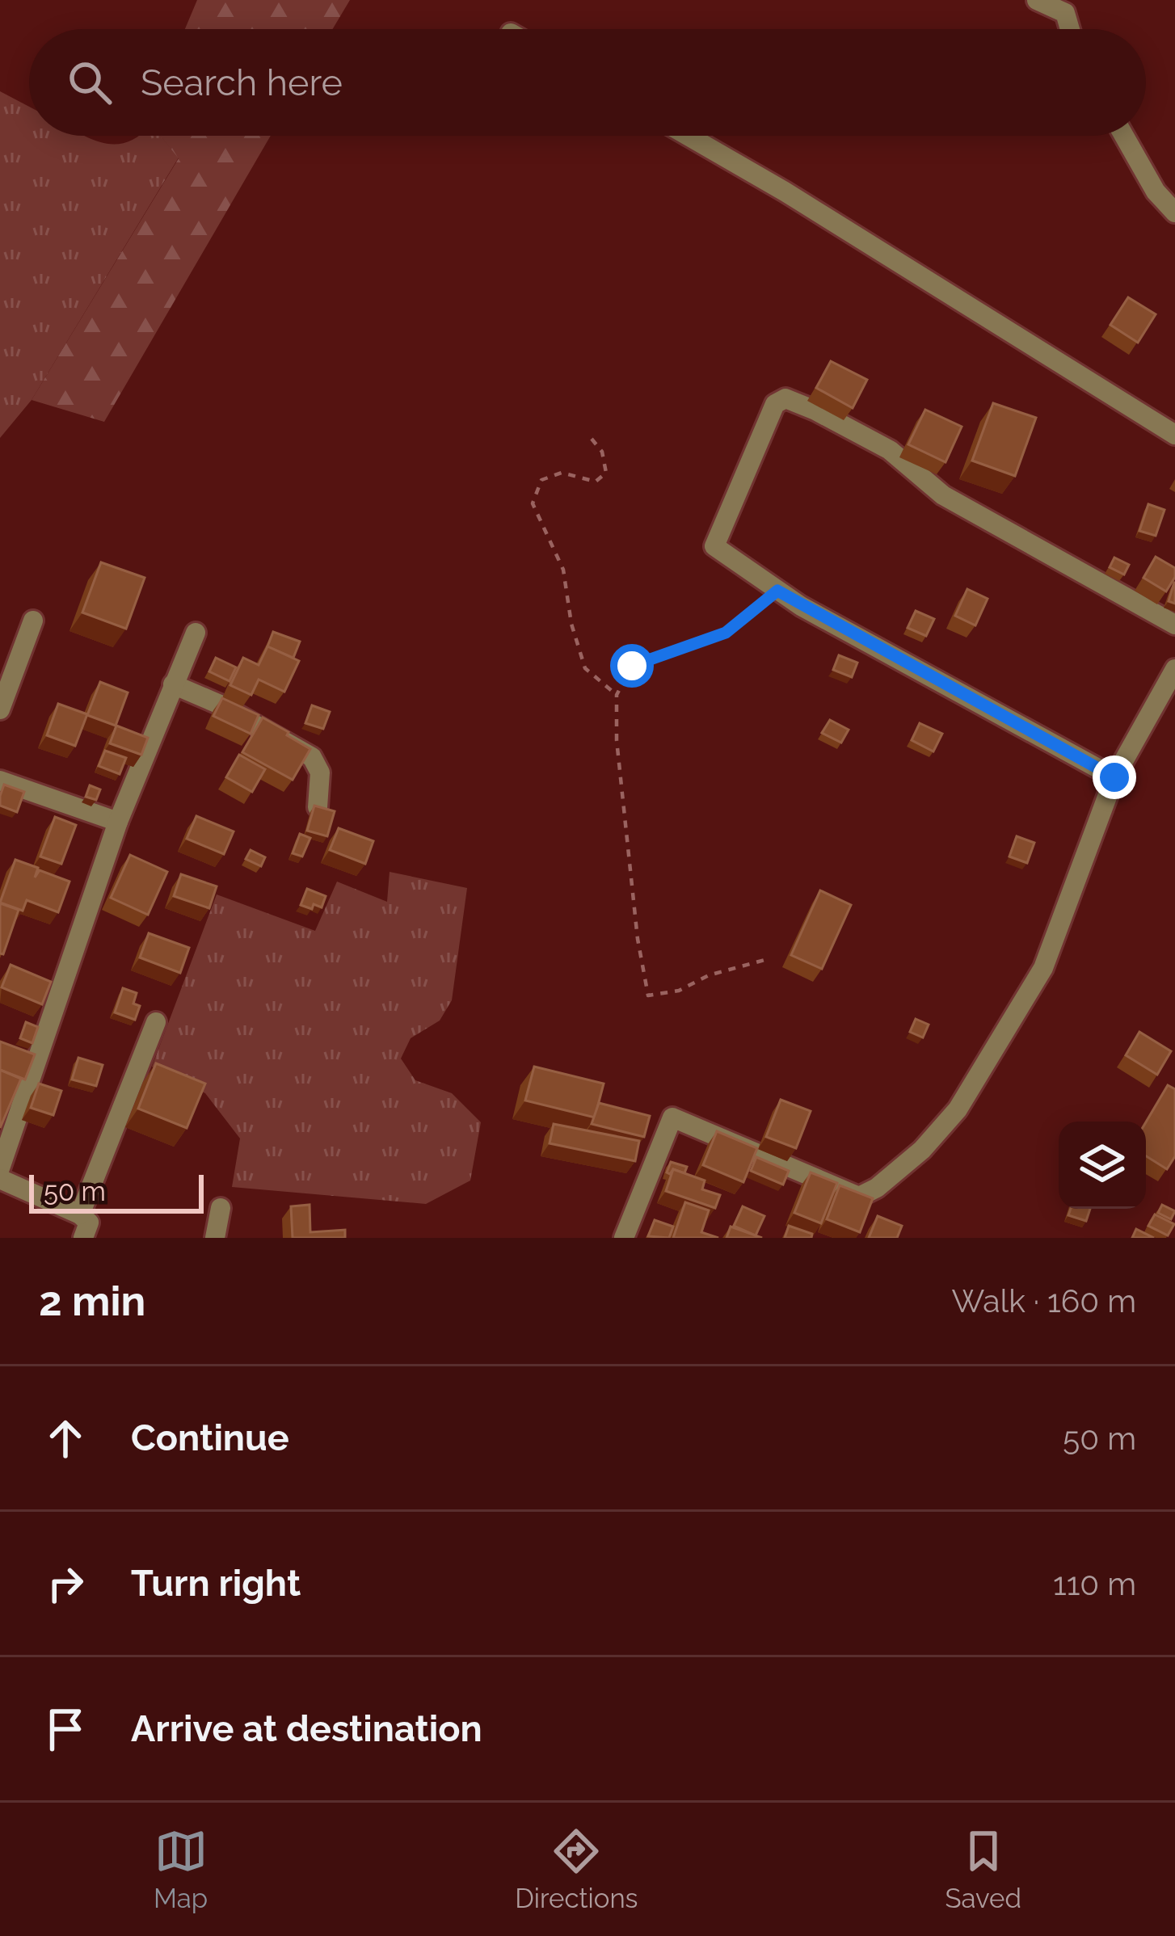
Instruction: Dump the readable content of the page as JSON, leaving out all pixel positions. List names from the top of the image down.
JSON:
{
  "scale_bar": "50 m",
  "page": {
    "search": "Search here",
    "scale": "50 m",
    "heading": ["2 min", "Walk · 160 m"],
    "list": [
      ["Continue", "50 m"],
      ["Turn right", "110 m"],
      "Arrive at destination"
    ],
    "nav": ["Map", "Directions", "Saved"]
  }
}
